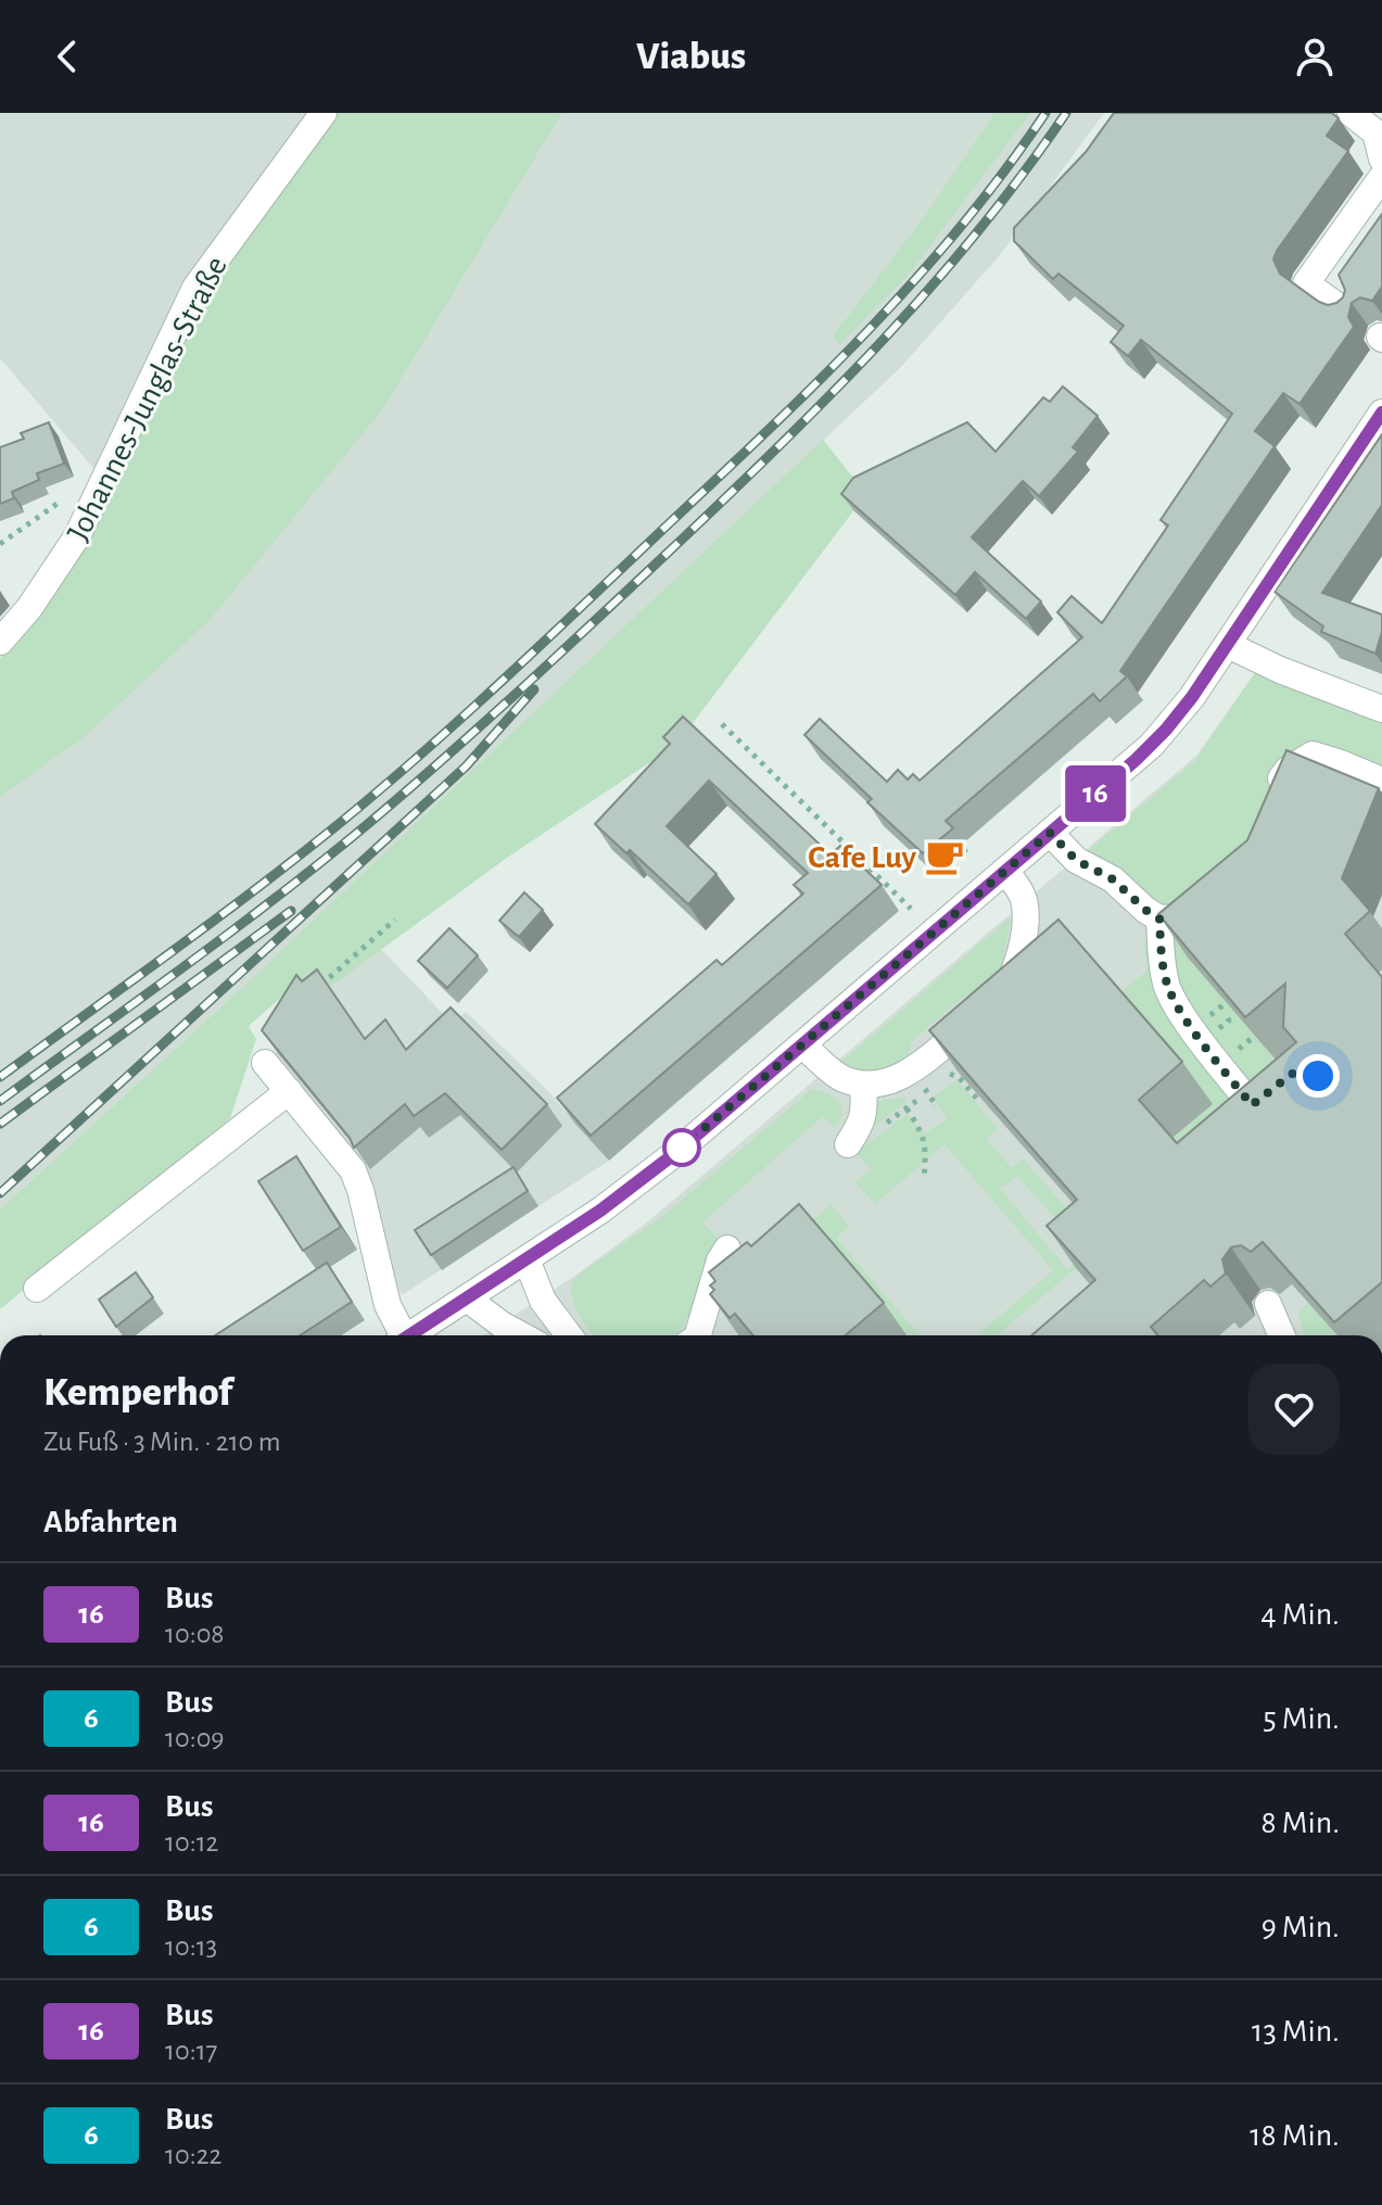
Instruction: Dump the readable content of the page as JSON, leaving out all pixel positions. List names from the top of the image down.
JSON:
{
  "streets": {
    "street": ["Johannes-Junglas-Straße"]
  },
  "places": {
    "cafe": ["Cafe Luy"]
  },
  "lines": ["bus line 16"],
  "page": {
    "header": "Viabus",
    "on_map": "16",
    "heading": [
      ["Kemperhof", "Zu Fuß · 3 Min. · 210 m"],
      "Abfahrten"
    ],
    "list": [
      {
        "mark": "16",
        "name": "Bus",
        "note": "10:08",
        "value": "4 Min."
      },
      {
        "mark": "6",
        "name": "Bus",
        "note": "10:09",
        "value": "5 Min."
      },
      {
        "mark": "16",
        "name": "Bus",
        "note": "10:12",
        "value": "8 Min."
      },
      {
        "mark": "6",
        "name": "Bus",
        "note": "10:13",
        "value": "9 Min."
      },
      {
        "mark": "16",
        "name": "Bus",
        "note": "10:17",
        "value": "13 Min."
      },
      {
        "mark": "6",
        "name": "Bus",
        "note": "10:22",
        "value": "18 Min."
      }
    ]
  }
}
